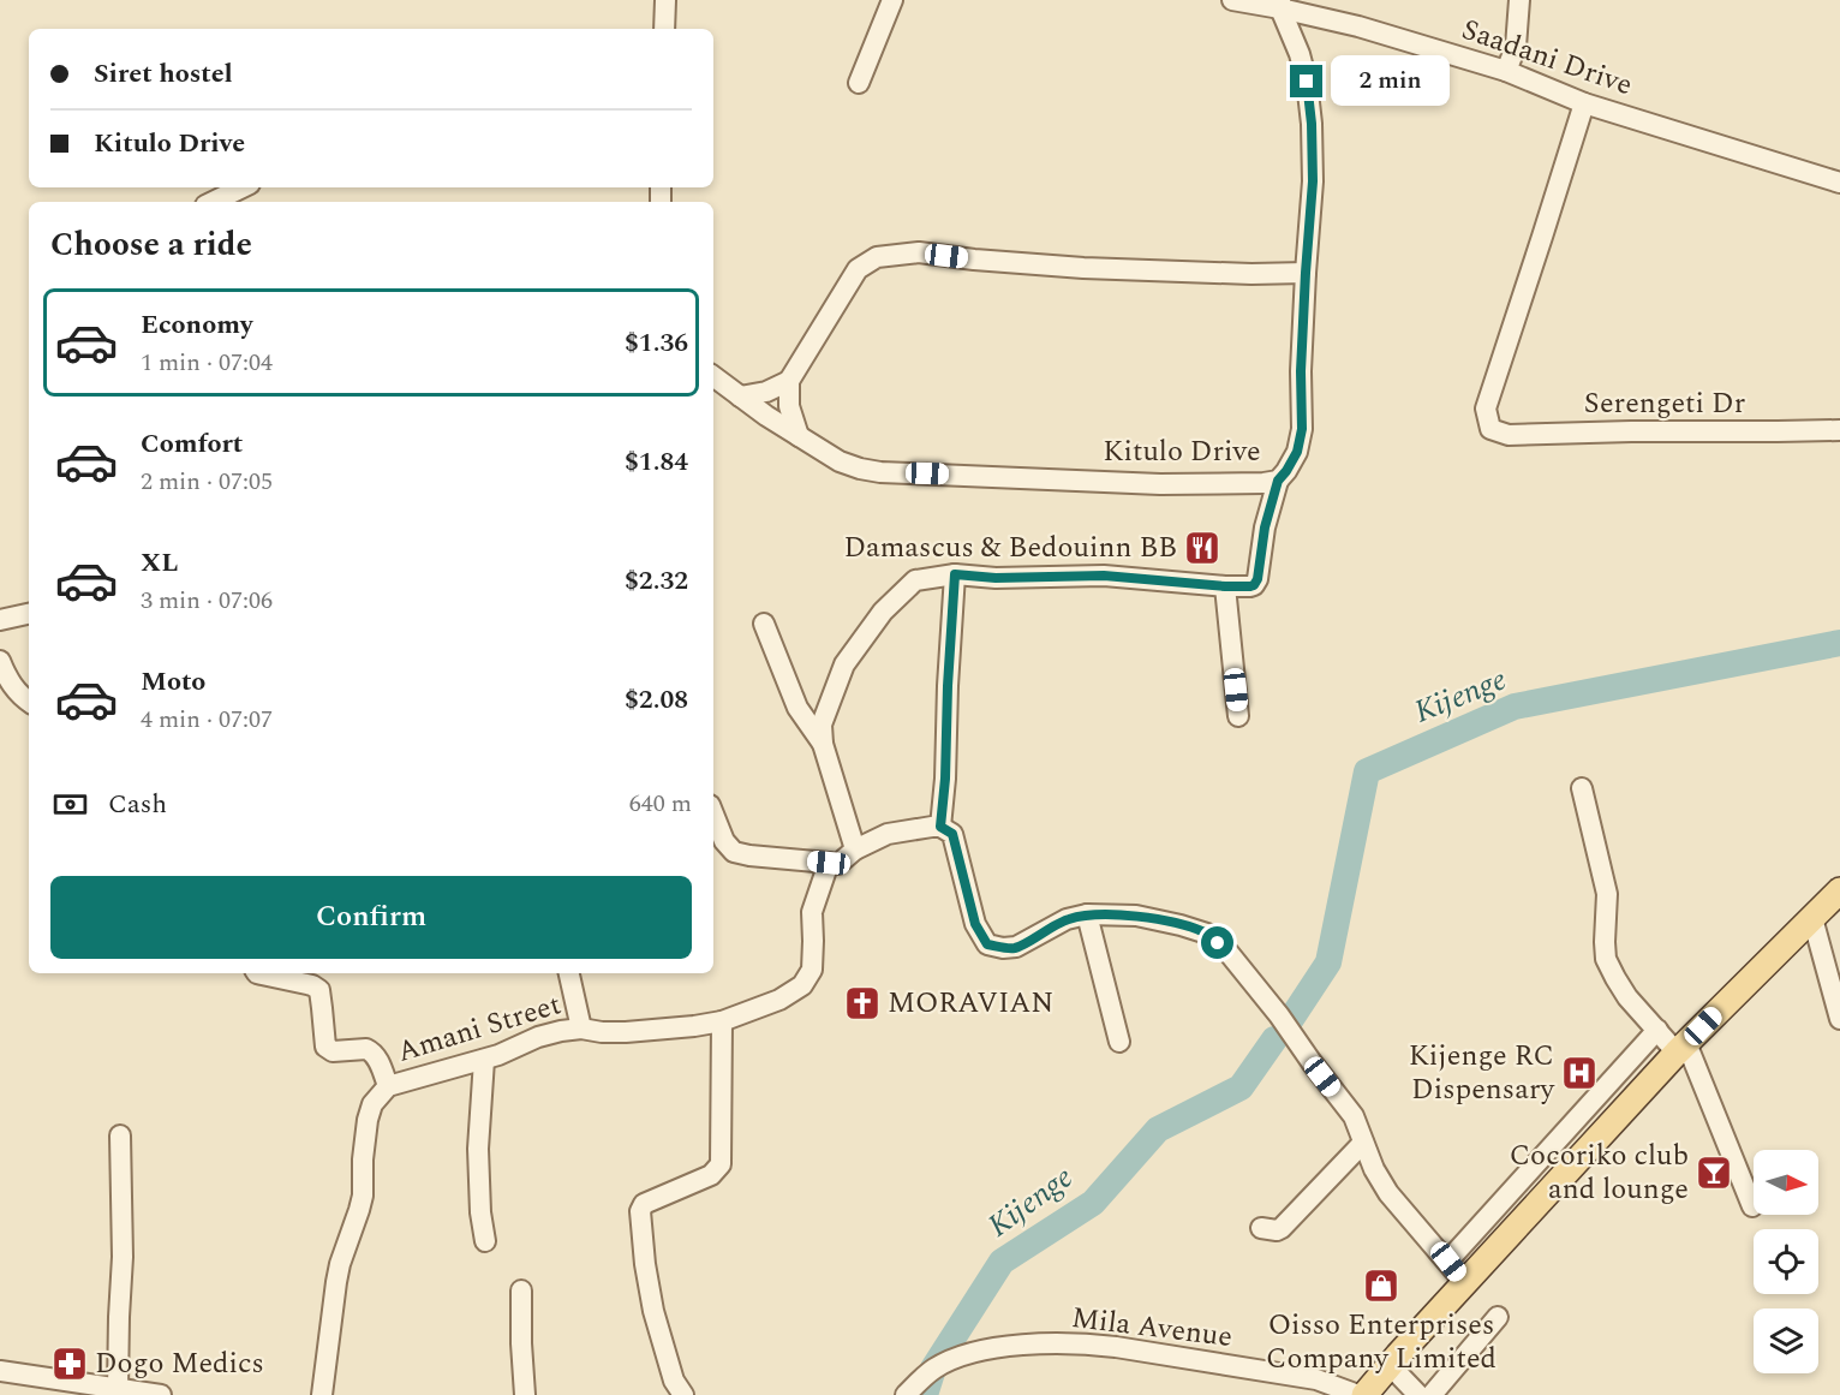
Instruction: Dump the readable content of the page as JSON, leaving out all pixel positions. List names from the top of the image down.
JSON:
{
  "streets": {
    "street": [
      "Saadani Drive",
      "Serengeti Dr",
      "Kitulo Drive",
      "Amani Street",
      "Mila Avenue"
    ]
  },
  "crossings": [
    ["Saadani Drive", "Serengeti Dr"],
    ["Saadani Drive", "Kitulo Drive"]
  ],
  "water": ["Kijenge"],
  "places": {
    "restaurant": ["Damascus & Bedouinn BB"],
    "church": ["MORAVIAN"],
    "hospital": ["Kijenge RC Dispensary"],
    "bar": ["Cocoriko club and lounge"],
    "shop": ["Oisso Enterprises Company Limited"],
    "pharmacy": ["Dogo Medics"]
  },
  "north": "right",
  "page": {
    "banner": ["Siret hostel", "Kitulo Drive"],
    "bubble": "2 min",
    "heading": "Choose a ride",
    "list": [
      {
        "name": "Economy",
        "note": "1 min · 07:04",
        "value": "$1.36"
      },
      {
        "name": "Comfort",
        "note": "2 min · 07:05",
        "value": "$1.84"
      },
      {
        "name": "XL",
        "note": "3 min · 07:06",
        "value": "$2.32"
      },
      {
        "name": "Moto",
        "note": "4 min · 07:07",
        "value": "$2.08"
      }
    ],
    "pay": ["Cash", "640 m"],
    "buttons": "Confirm"
  }
}
